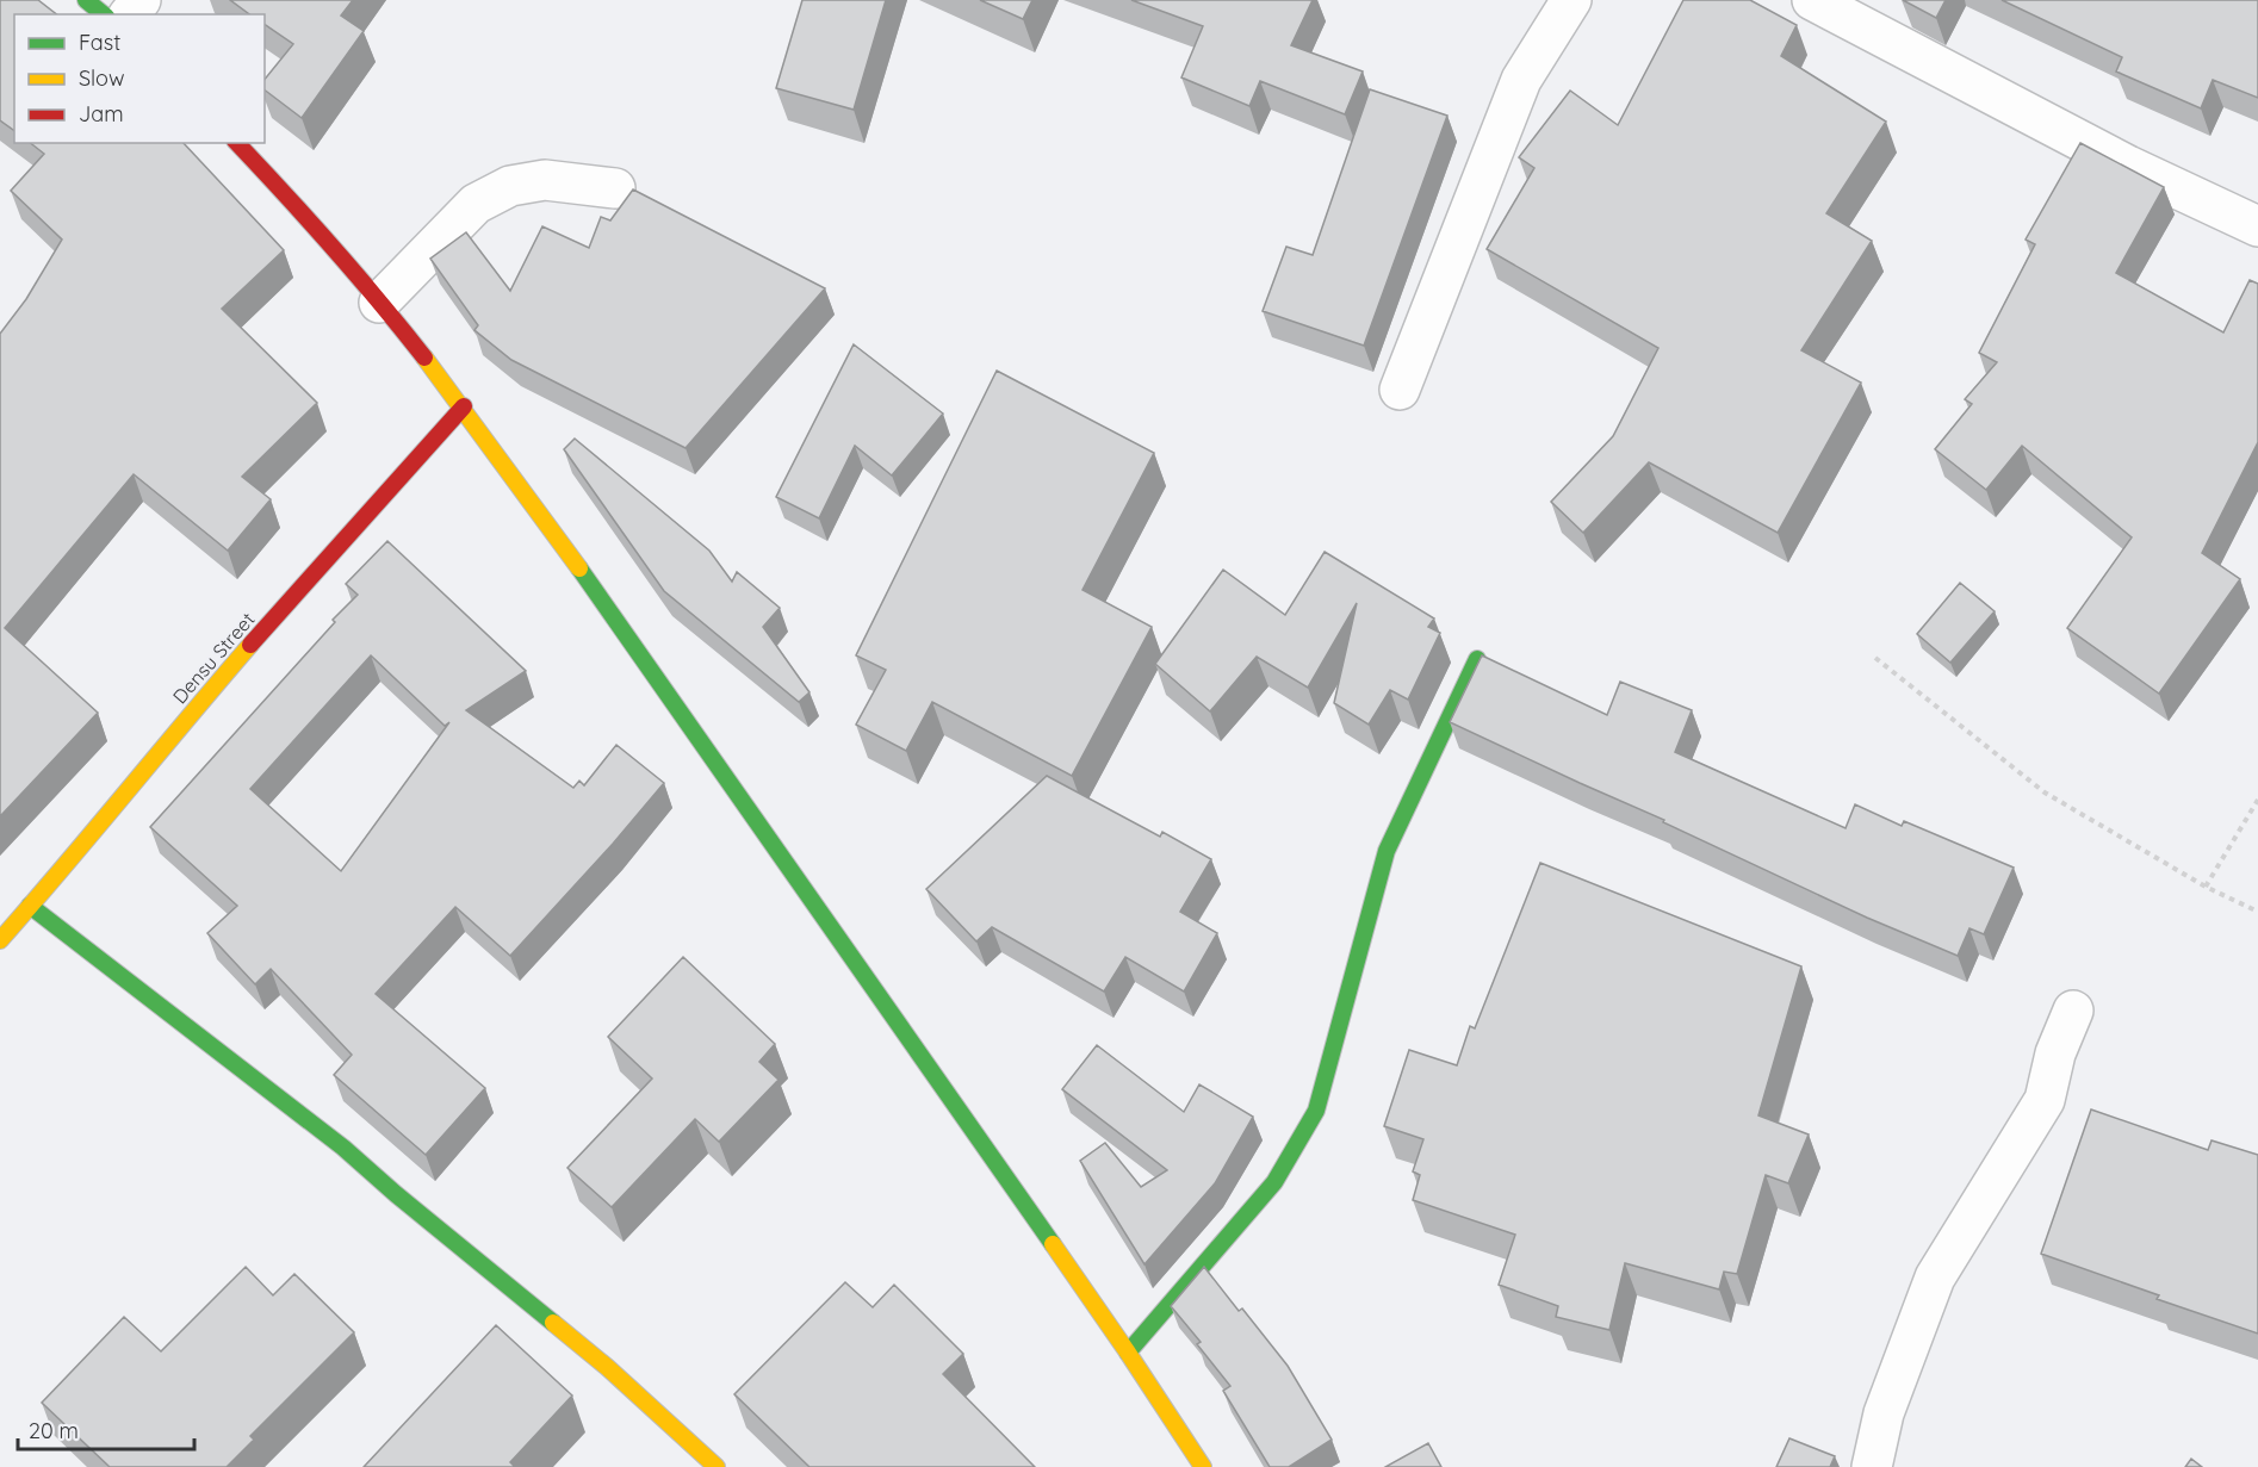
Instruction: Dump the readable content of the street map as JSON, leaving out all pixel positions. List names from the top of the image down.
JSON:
{
  "streets": {
    "street": ["Densu Street"]
  },
  "legend": ["Fast", "Slow", "Jam"],
  "scale_bar": "20 m"
}
